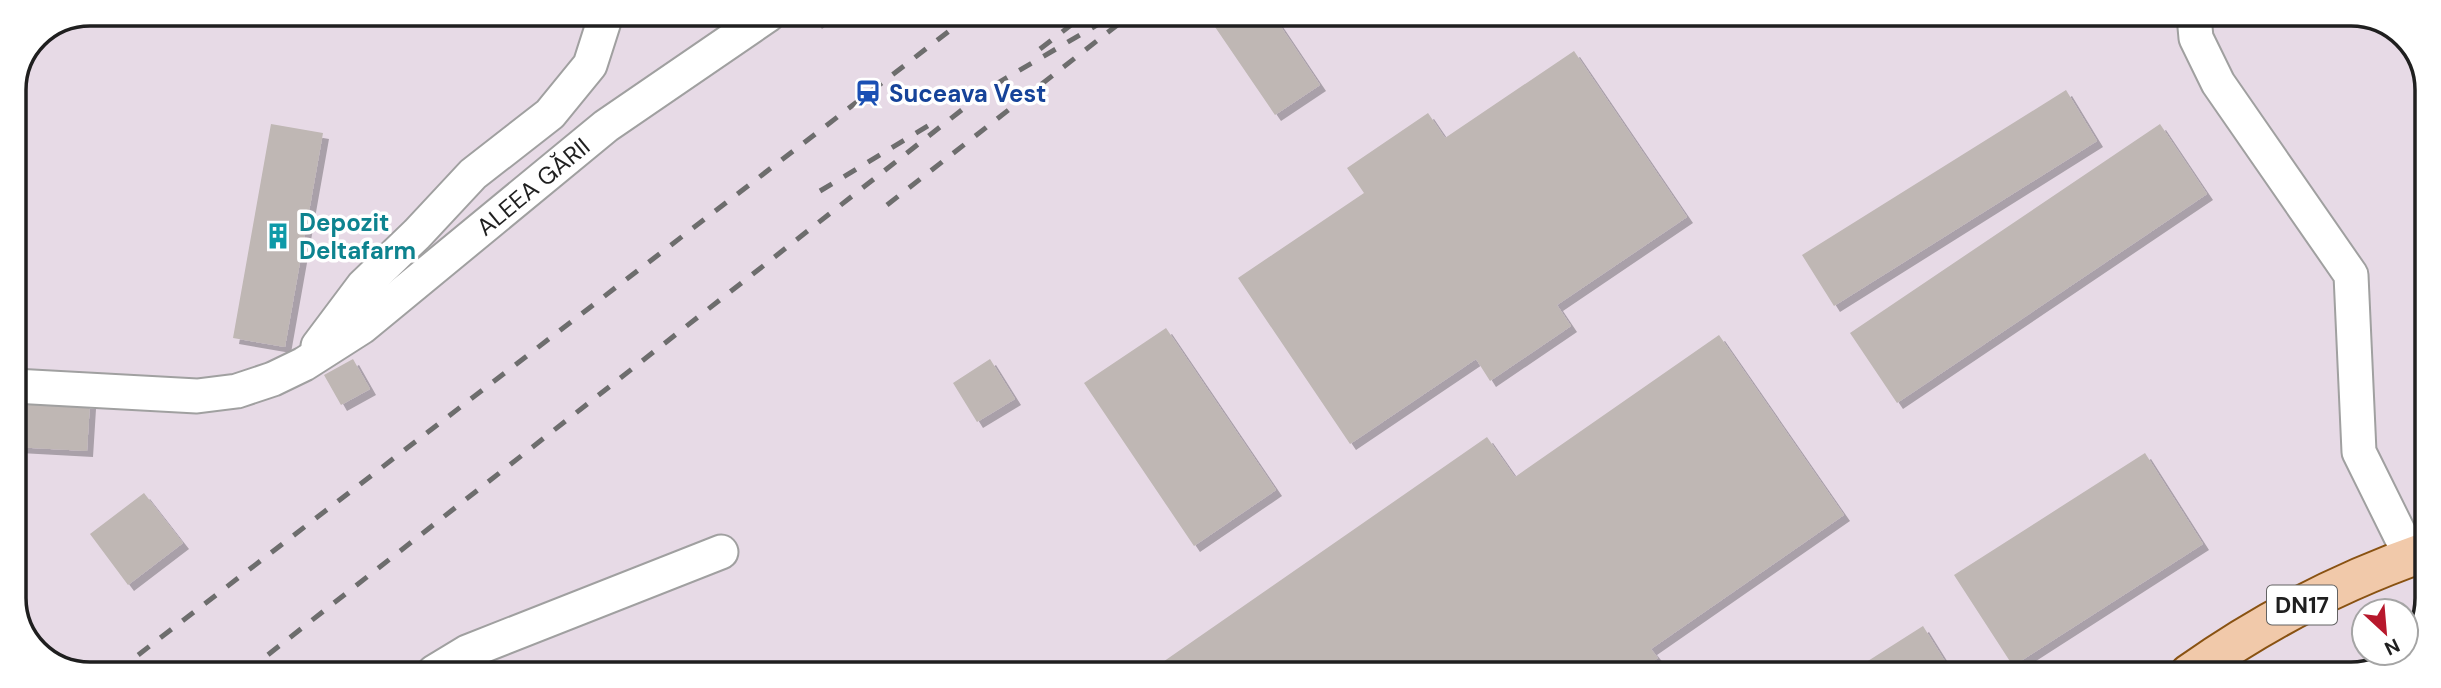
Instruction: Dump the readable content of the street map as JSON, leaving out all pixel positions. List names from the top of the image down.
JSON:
{
  "streets": {
    "main road": ["DN17"],
    "street": ["ALEEA GĂRII"]
  },
  "places": {
    "station": ["Suceava Vest"],
    "building": ["Depozit Deltafarm"]
  },
  "north": "bottom right"
}
